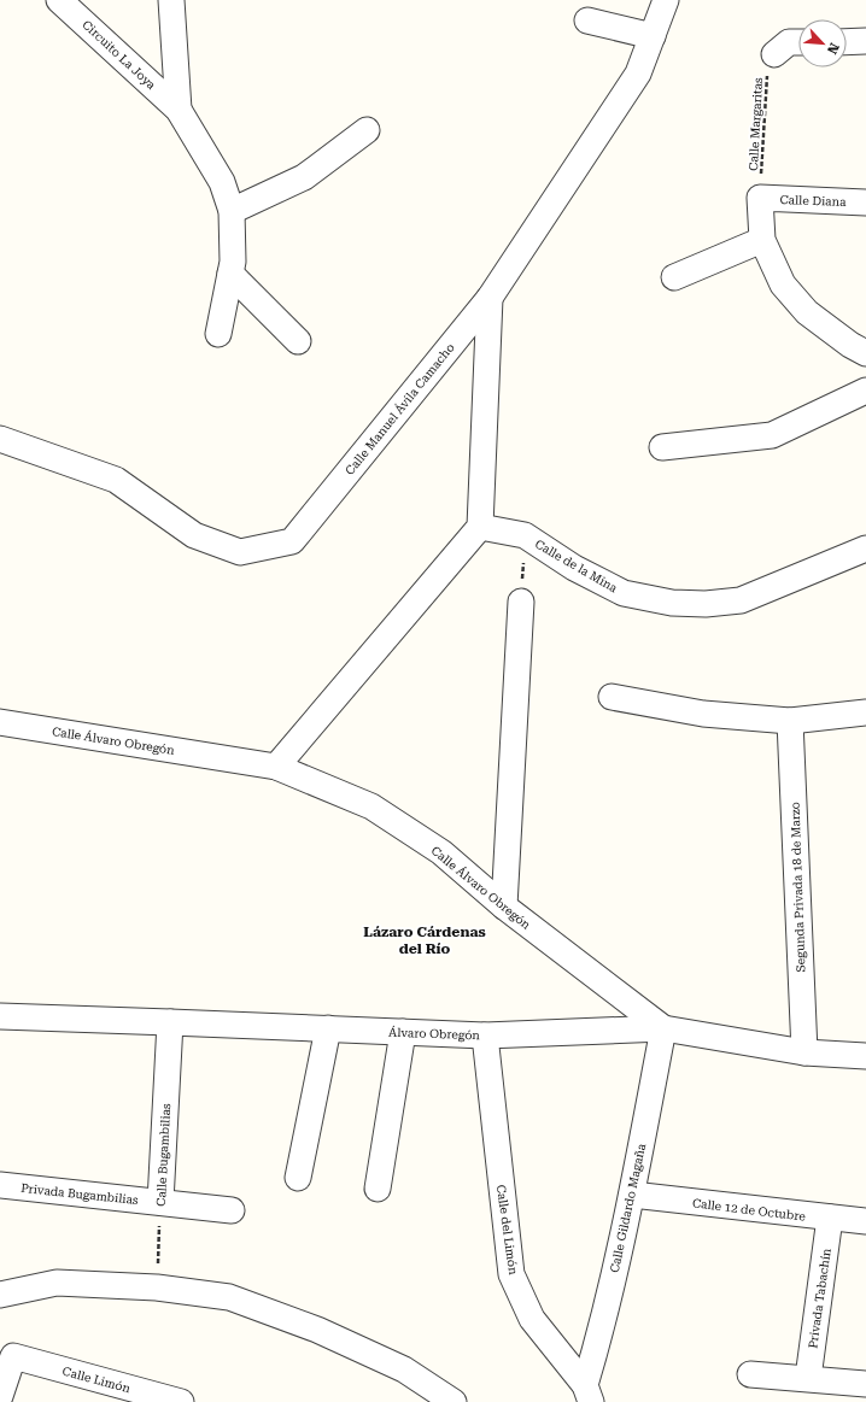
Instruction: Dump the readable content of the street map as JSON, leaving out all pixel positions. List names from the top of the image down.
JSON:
{
  "streets": {
    "street": [
      "Circuito La Joya",
      "Calle Diana",
      "Calle Manuel Ávila Camacho",
      "Calle de la Mina",
      "Calle Álvaro Obregón",
      "Segunda Privada 18 de Marzo",
      "Álvaro Obregón",
      "Calle Bugambilias",
      "Privada Bugambilias",
      "Calle Gildardo Magaña",
      "Calle 12 de Octubre",
      "Calle del Limón",
      "Privada Tabachín",
      "Calle Limón"
    ],
    "path": ["Calle Margaritas"]
  },
  "crossings": [
    ["Calle Margaritas", "Calle Diana"],
    ["Calle Álvaro Obregón", "Álvaro Obregón"],
    ["Calle Álvaro Obregón", "Calle Gildardo Magaña"],
    ["Segunda Privada 18 de Marzo", "Álvaro Obregón"],
    ["Álvaro Obregón", "Calle Bugambilias"],
    ["Álvaro Obregón", "Calle Gildardo Magaña"],
    ["Álvaro Obregón", "Calle del Limón"],
    ["Calle Bugambilias", "Privada Bugambilias"],
    ["Calle Gildardo Magaña", "Calle 12 de Octubre"],
    ["Calle Gildardo Magaña", "Calle del Limón"],
    ["Calle 12 de Octubre", "Privada Tabachín"]
  ],
  "districts": ["Lázaro Cárdenas del Río"],
  "north": "bottom right"
}
